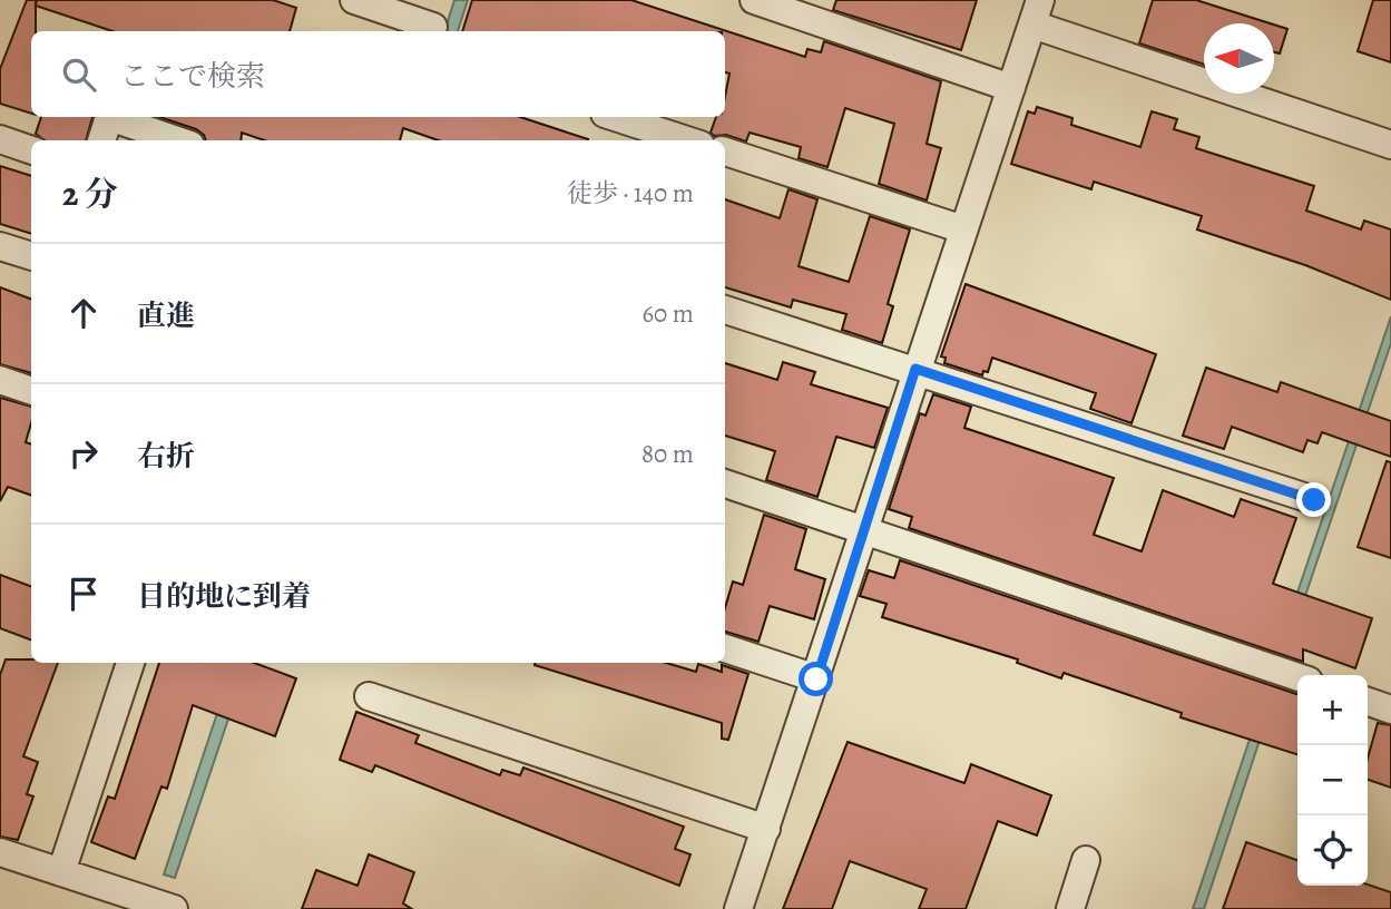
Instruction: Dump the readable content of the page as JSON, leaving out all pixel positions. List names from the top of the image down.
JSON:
{
  "north": "left",
  "page": {
    "search": "ここで検索",
    "heading": ["2 分", "徒歩 · 140 m"],
    "list": [
      ["直進", "60 m"],
      ["右折", "80 m"],
      "目的地に到着"
    ],
    "map_buttons": ["+", "−"]
  }
}
